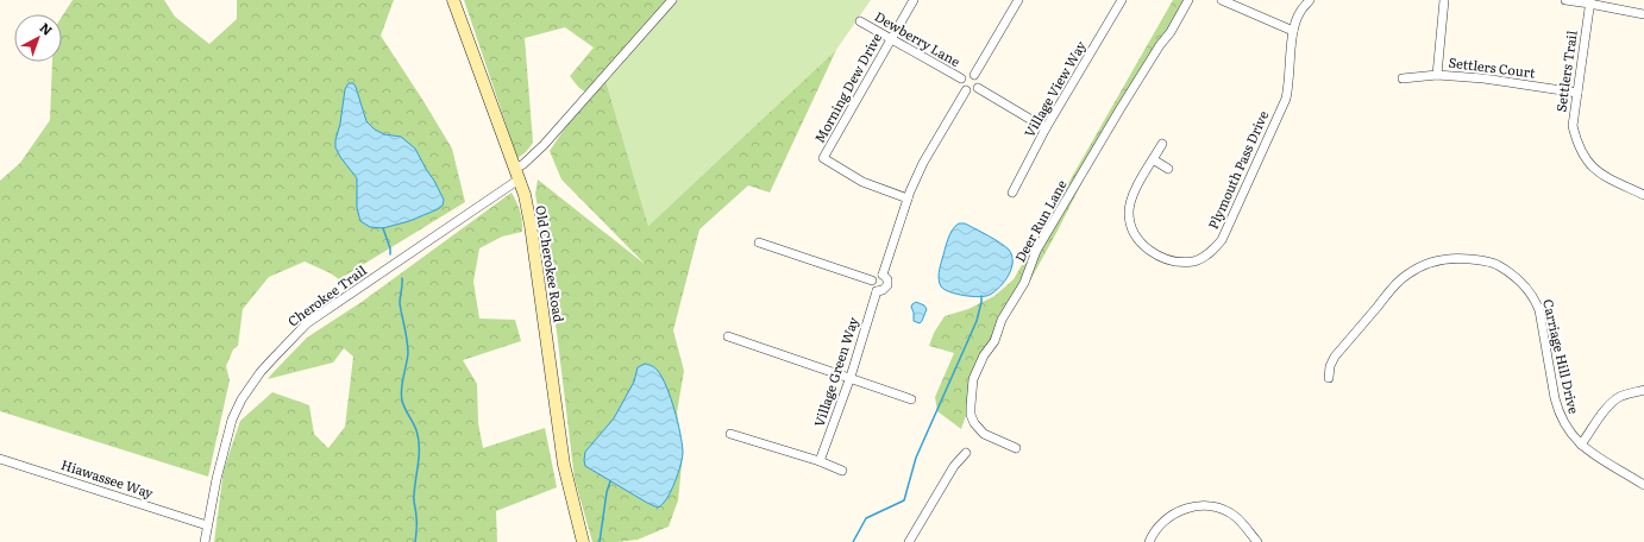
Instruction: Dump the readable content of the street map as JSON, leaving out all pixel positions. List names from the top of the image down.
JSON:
{
  "streets": {
    "street": [
      "Dewberry Lane",
      "Settlers Court",
      "Settlers Trail",
      "Morning Dew Drive",
      "Village View Way",
      "Plymouth Pass Drive",
      "Deer Run Lane",
      "Old Cherokee Road",
      "Cherokee Trail",
      "Carriage Hill Drive",
      "Village Green Way",
      "Hiawassee Way"
    ]
  },
  "crossings": [
    ["Dewberry Lane", "Morning Dew Drive"],
    ["Dewberry Lane", "Village Green Way"],
    ["Settlers Court", "Settlers Trail"],
    ["Morning Dew Drive", "Village Green Way"],
    ["Old Cherokee Road", "Cherokee Trail"],
    ["Cherokee Trail", "Hiawassee Way"]
  ],
  "north": "top right"
}
